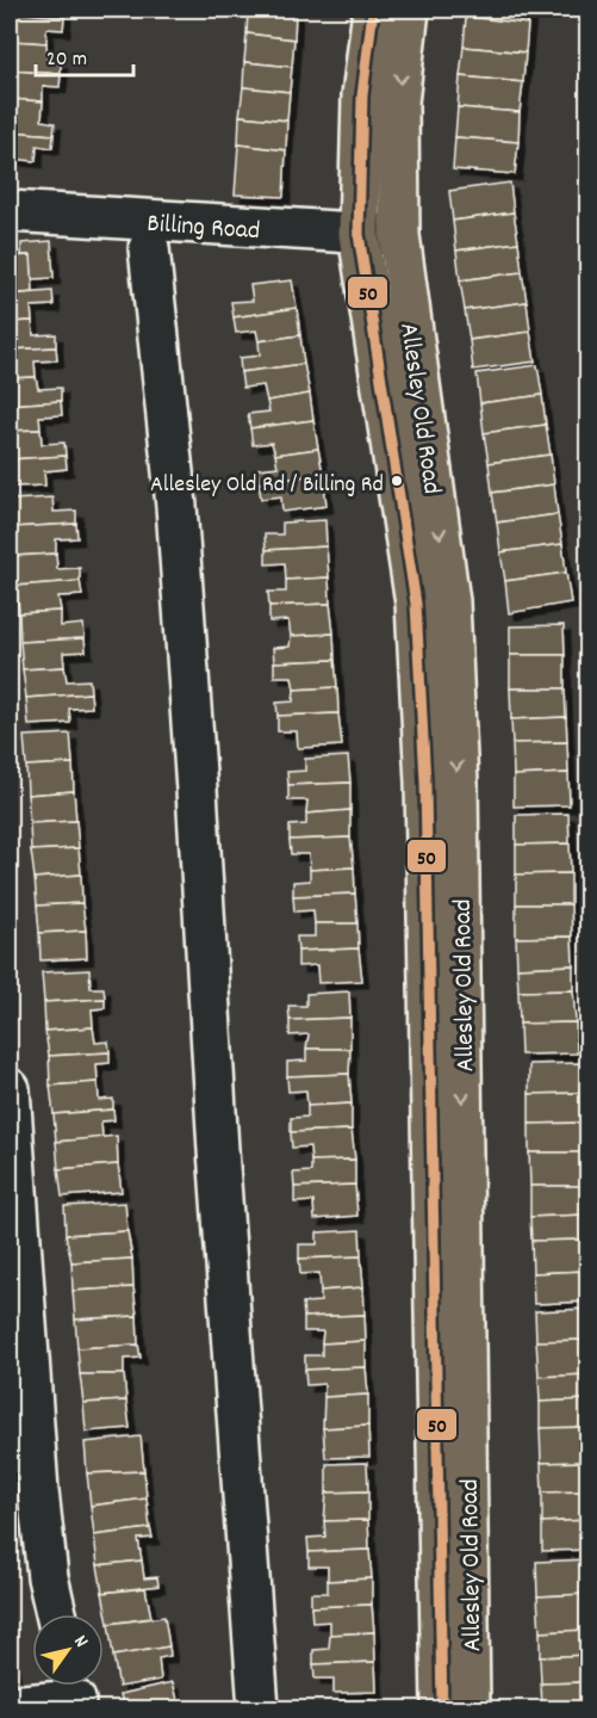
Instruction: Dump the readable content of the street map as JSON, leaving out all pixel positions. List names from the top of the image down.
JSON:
{
  "streets": {
    "main road": ["Allesley Old Road"],
    "street": ["Billing Road"]
  },
  "crossings": [
    ["Billing Road", "Allesley Old Road"]
  ],
  "places": ["Allesley Old Rd / Billing Rd"],
  "lines": ["transit line 50"],
  "scale_bar": "20 m",
  "north": "top right"
}
